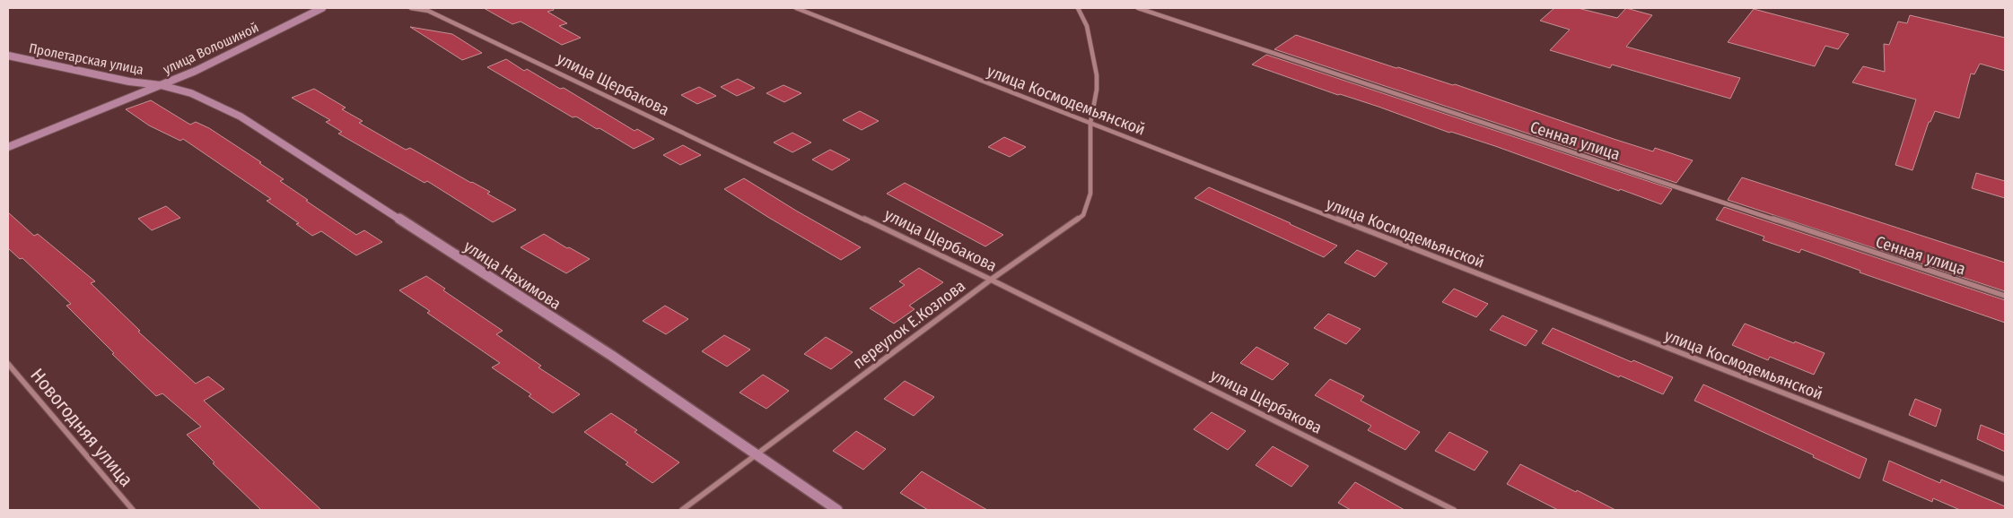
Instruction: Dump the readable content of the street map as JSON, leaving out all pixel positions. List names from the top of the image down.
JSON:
{
  "streets": {
    "main road": ["улица Волошиной", "Пролетарская улица", "улица Нахимова"],
    "street": [
      "улица Щербакова",
      "улица Космодемьянской",
      "Сенная улица",
      "переулок Е.Козлова",
      "Новогодняя улица"
    ]
  },
  "crossings": [
    ["улица Волошиной", "Пролетарская улица"],
    ["улица Волошиной", "улица Нахимова"],
    ["Пролетарская улица", "улица Нахимова"],
    ["улица Щербакова", "переулок Е.Козлова"],
    ["улица Космодемьянской", "переулок Е.Козлова"],
    ["улица Нахимова", "переулок Е.Козлова"]
  ]
}
